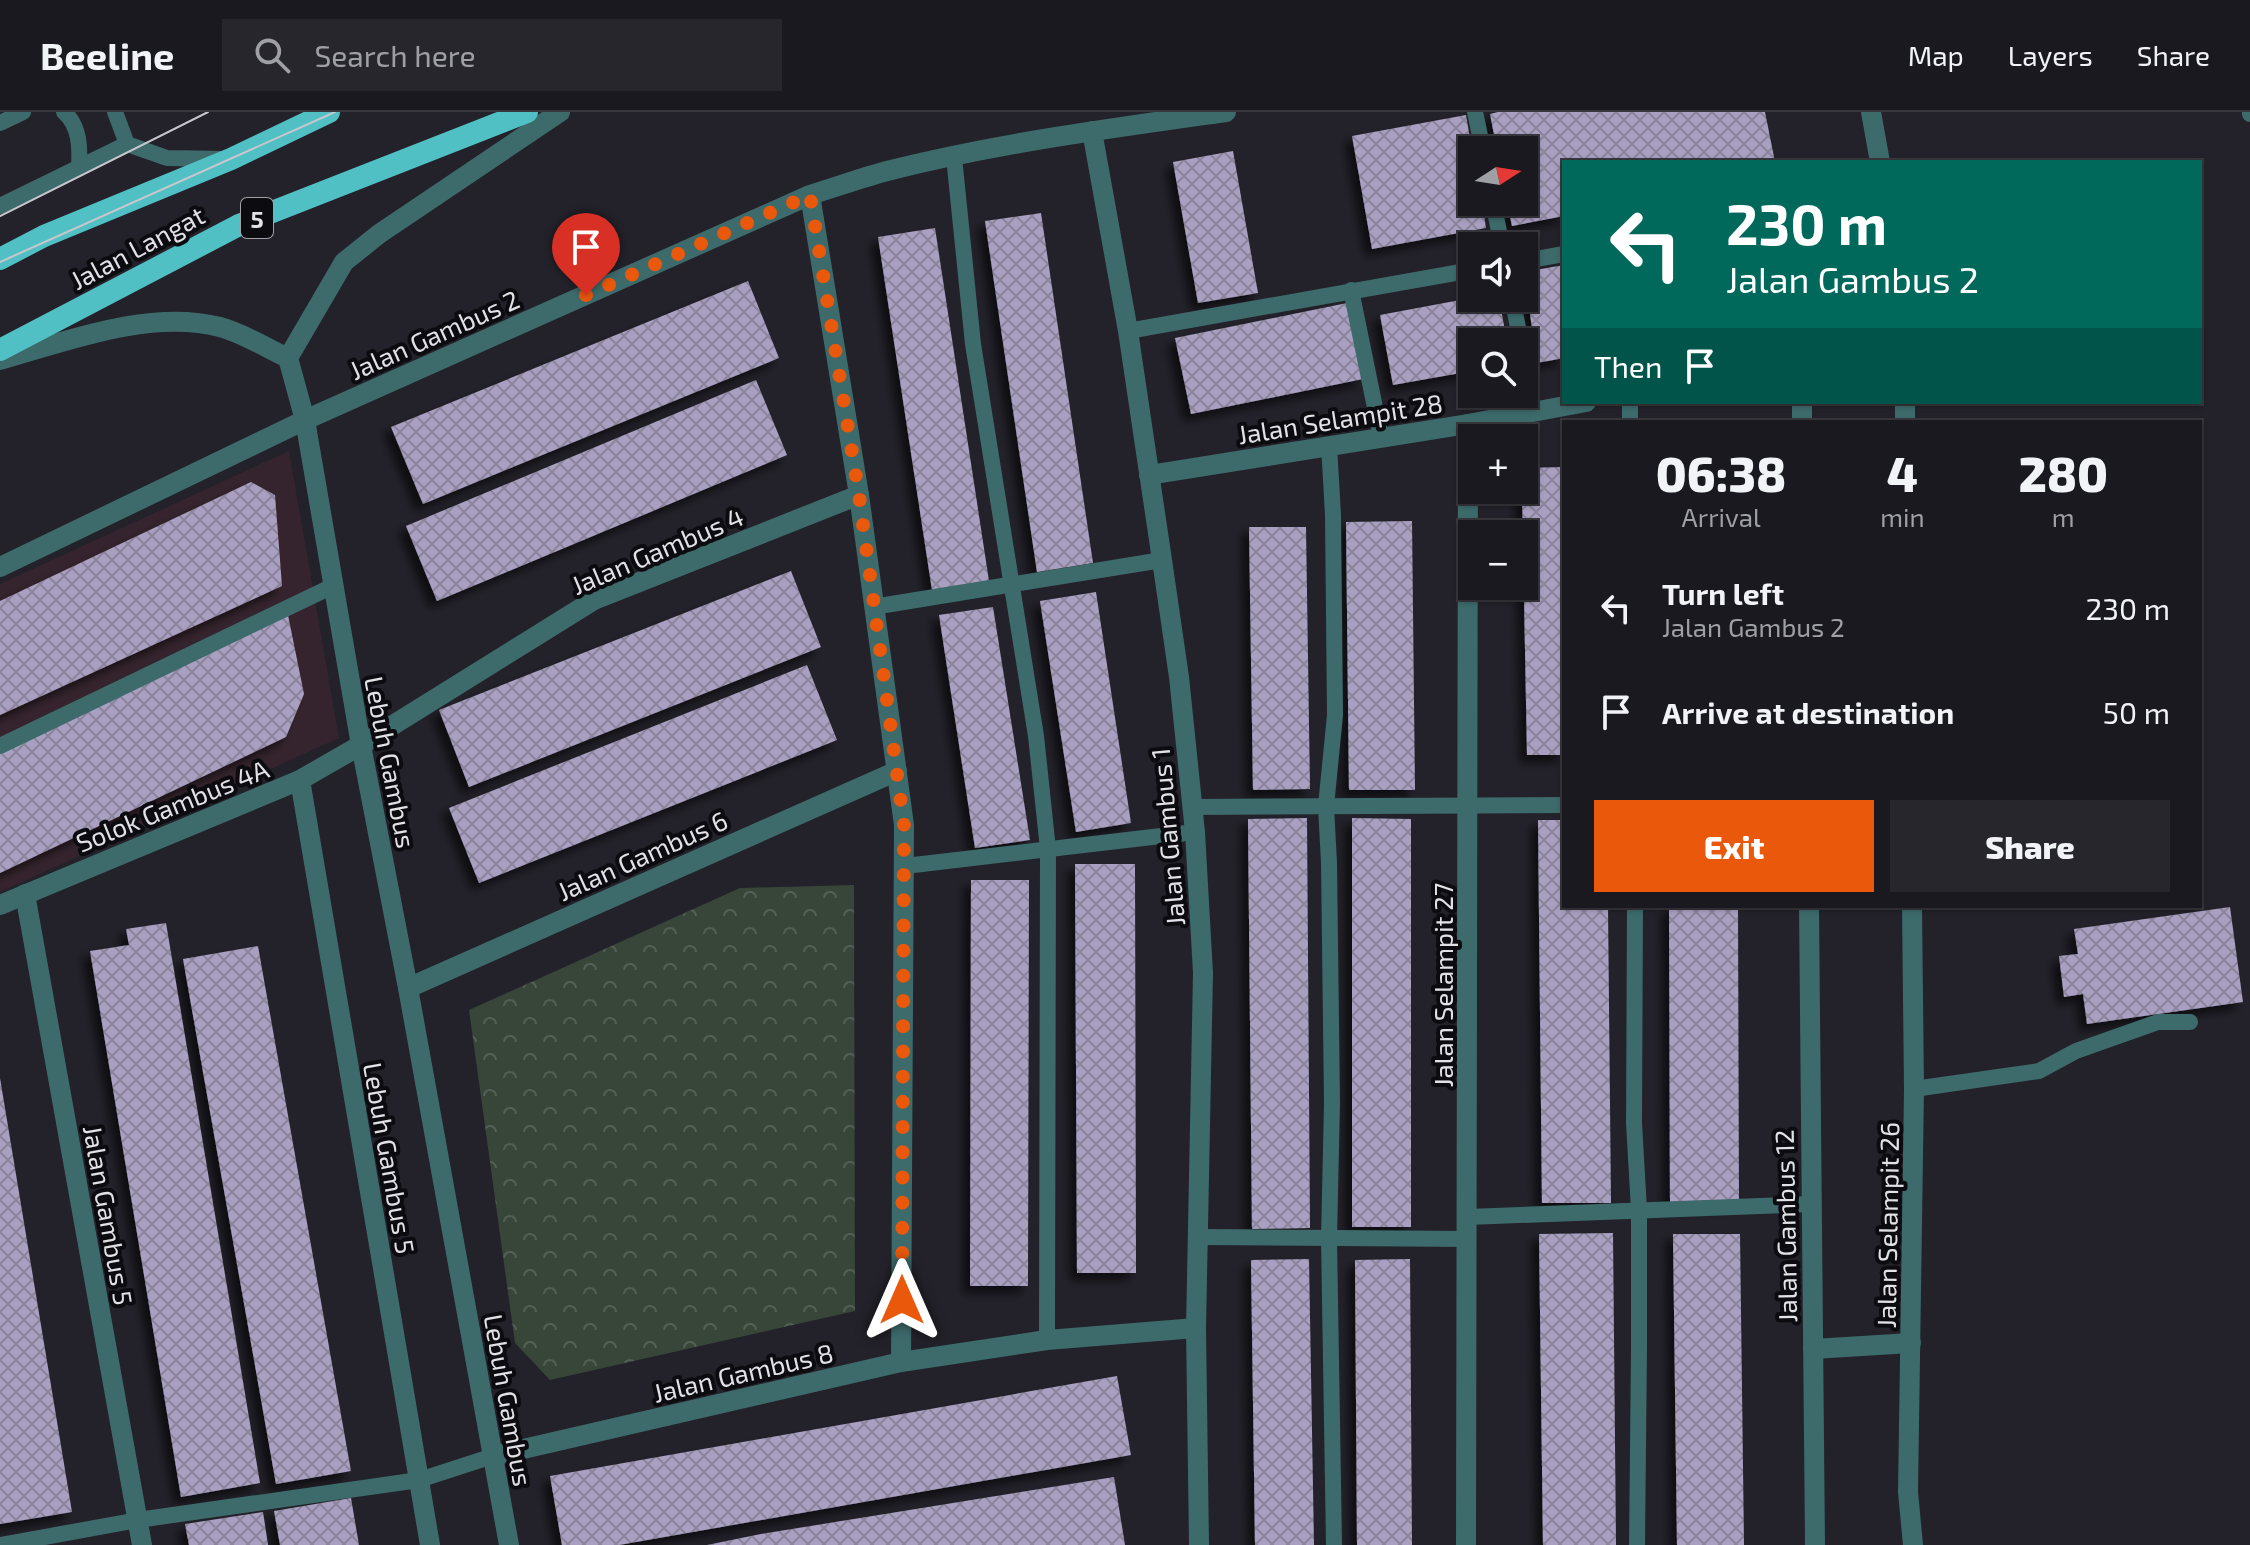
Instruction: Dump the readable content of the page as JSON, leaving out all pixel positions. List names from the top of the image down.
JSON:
{
  "streets": {
    "highway": ["5", "Jalan Langat"],
    "street": [
      "Jalan Gambus 2",
      "Jalan Selampit 28",
      "Jalan Gambus 4",
      "Lebuh Gambus",
      "Solok Gambus 4A",
      "Jalan Gambus 1",
      "Jalan Gambus 6",
      "Jalan Selampit 27",
      "Lebuh Gambus 5",
      "Jalan Gambus 5",
      "Jalan Selampit 26",
      "Jalan Gambus 12",
      "Jalan Gambus 8"
    ]
  },
  "crossings": [
    ["Jalan Gambus 2", "Lebuh Gambus"],
    ["Jalan Gambus 2", "Jalan Gambus 1"],
    ["Jalan Selampit 28", "Jalan Gambus 1"],
    ["Jalan Gambus 4", "Lebuh Gambus"],
    ["Jalan Gambus 4", "Solok Gambus 4A"],
    ["Lebuh Gambus", "Solok Gambus 4A"],
    ["Lebuh Gambus", "Jalan Gambus 6"],
    ["Lebuh Gambus", "Jalan Gambus 8"],
    ["Solok Gambus 4A", "Lebuh Gambus 5"],
    ["Solok Gambus 4A", "Jalan Gambus 5"],
    ["Jalan Gambus 1", "Jalan Gambus 8"]
  ],
  "north": "right",
  "page": {
    "header": "Beeline",
    "search": "Search here",
    "nav": ["Map", "Layers", "Share"],
    "map_buttons": ["+", "−"],
    "turn": ["230 m", "Jalan Gambus 2"],
    "then": "Then",
    "eta": [
      "06:38",
      "Arrival",
      "4",
      "min",
      "280",
      "m"
    ],
    "list": [
      {
        "name": "Turn left",
        "note": "Jalan Gambus 2",
        "value": "230 m"
      },
      {
        "name": "Arrive at destination",
        "value": "50 m"
      }
    ],
    "buttons": ["Exit", "Share"]
  }
}
